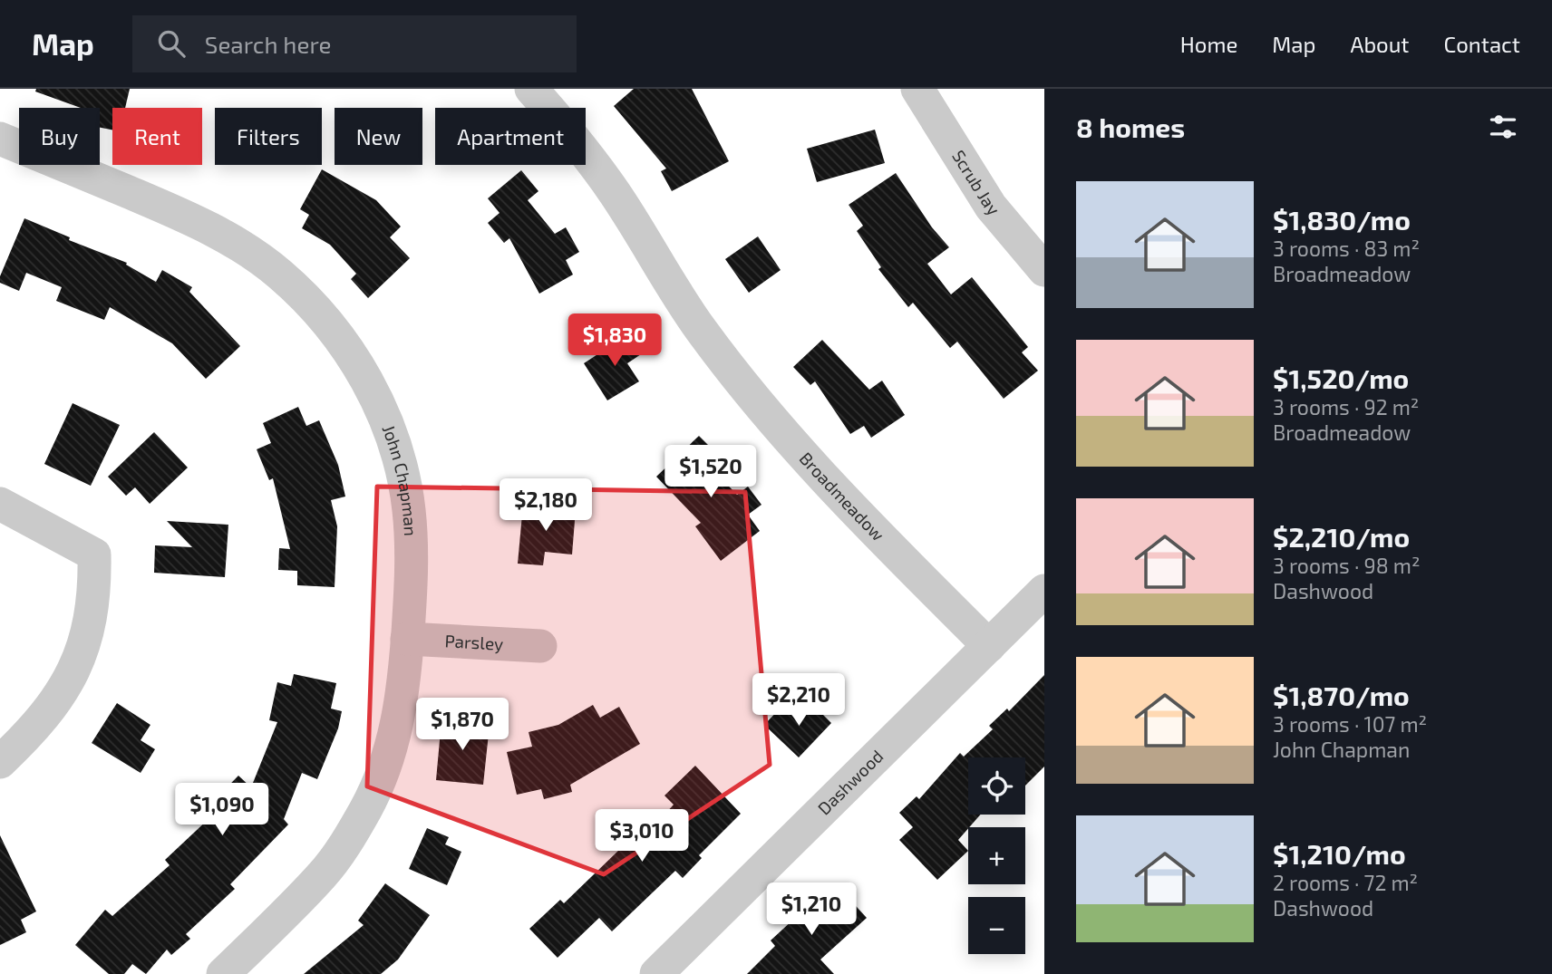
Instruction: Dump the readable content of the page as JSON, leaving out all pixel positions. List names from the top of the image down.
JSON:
{
  "streets": {
    "street": [
      "Scrub Jay",
      "John Chapman",
      "Broadmeadow",
      "Parsley",
      "Dashwood"
    ]
  },
  "crossings": [
    ["John Chapman", "Parsley"],
    ["Broadmeadow", "Dashwood"]
  ],
  "page": {
    "header": "Map",
    "search": "Search here",
    "nav": [
      "Home",
      "Map",
      "About",
      "Contact"
    ],
    "heading": "8 homes",
    "chip": [
      "Buy",
      "Rent",
      "Filters",
      "New",
      "Apartment"
    ],
    "list": [
      {
        "name": "$1,830/mo",
        "note": "3 rooms · 83 m² · Broadmeadow"
      },
      {
        "name": "$1,520/mo",
        "note": "3 rooms · 92 m² · Broadmeadow"
      },
      {
        "name": "$2,210/mo",
        "note": "3 rooms · 98 m² · Dashwood"
      },
      {
        "name": "$1,870/mo",
        "note": "3 rooms · 107 m² · John Chapman"
      },
      {
        "name": "$1,210/mo",
        "note": "2 rooms · 72 m² · Dashwood"
      }
    ],
    "price": [
      "$1,830",
      "$1,520",
      "$2,180",
      "$2,210",
      "$1,870",
      "$1,090",
      "$3,010",
      "$1,210"
    ],
    "map_buttons": ["+", "−"]
  }
}
